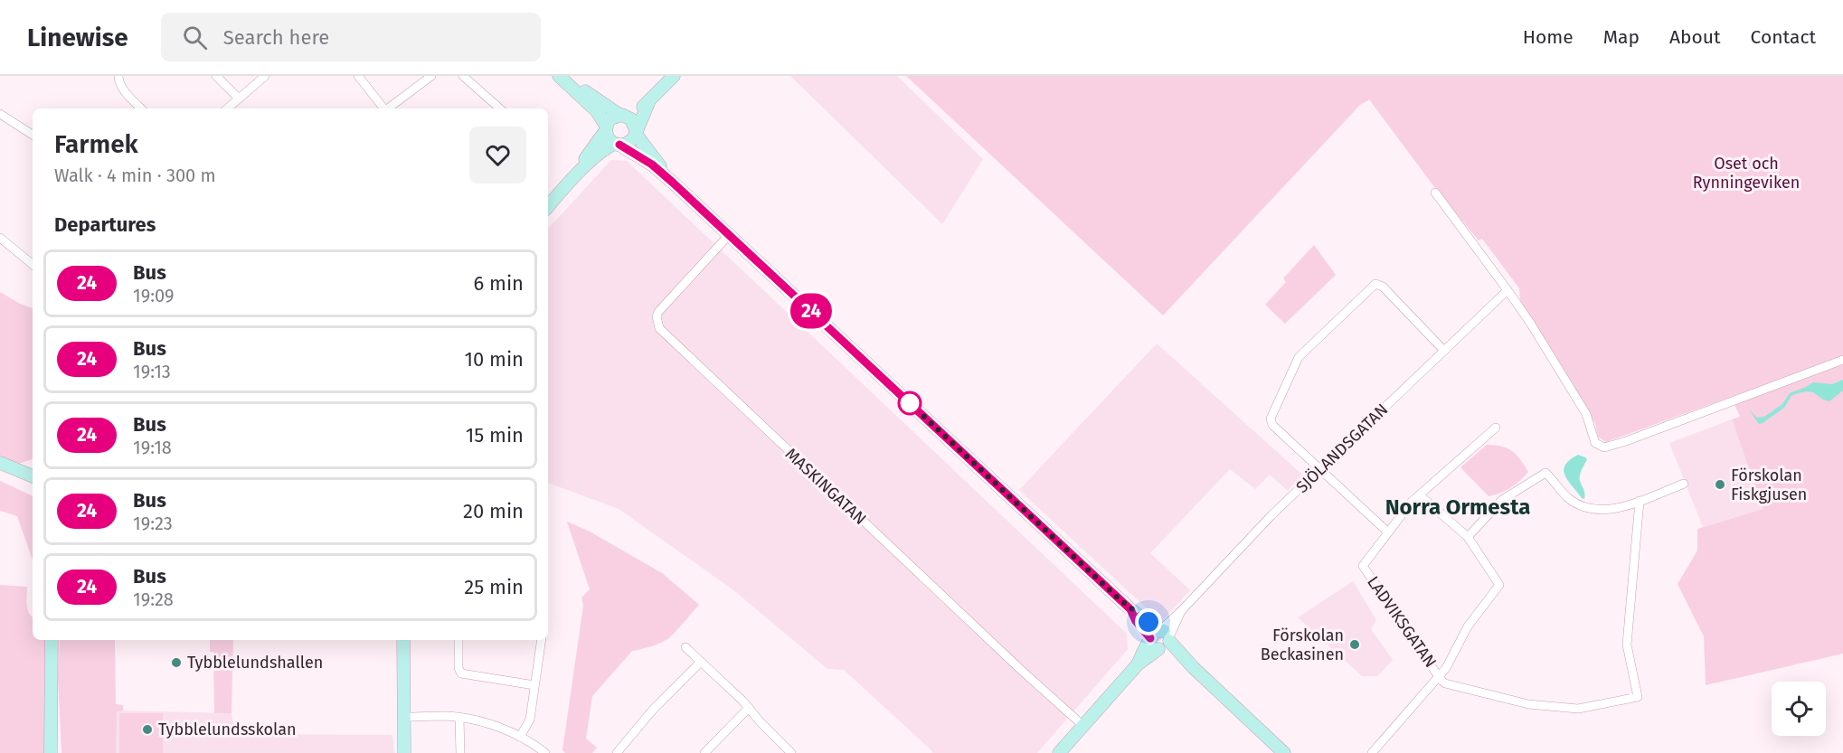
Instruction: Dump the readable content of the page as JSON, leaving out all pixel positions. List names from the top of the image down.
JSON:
{
  "streets": {
    "street": ["SJÖLANDSGATAN", "MASKINGATAN", "LADVIKSGATAN"]
  },
  "districts": ["Norra Ormesta"],
  "parks": ["Oset och Rynningeviken"],
  "places": [
    "Förskolan Fiskgjusen",
    "Förskolan Beckasinen",
    "Tybblelundshallen",
    "Tybblelundsskolan"
  ],
  "lines": ["bus line 24"],
  "page": {
    "header": "Linewise",
    "search": "Search here",
    "nav": [
      "Home",
      "Map",
      "About",
      "Contact"
    ],
    "on_map": "24",
    "heading": [
      ["Farmek", "Walk · 4 min · 300 m"],
      "Departures"
    ],
    "list": [
      {
        "mark": "24",
        "name": "Bus",
        "note": "19:09",
        "value": "6 min"
      },
      {
        "mark": "24",
        "name": "Bus",
        "note": "19:13",
        "value": "10 min"
      },
      {
        "mark": "24",
        "name": "Bus",
        "note": "19:18",
        "value": "15 min"
      },
      {
        "mark": "24",
        "name": "Bus",
        "note": "19:23",
        "value": "20 min"
      },
      {
        "mark": "24",
        "name": "Bus",
        "note": "19:28",
        "value": "25 min"
      }
    ]
  }
}
